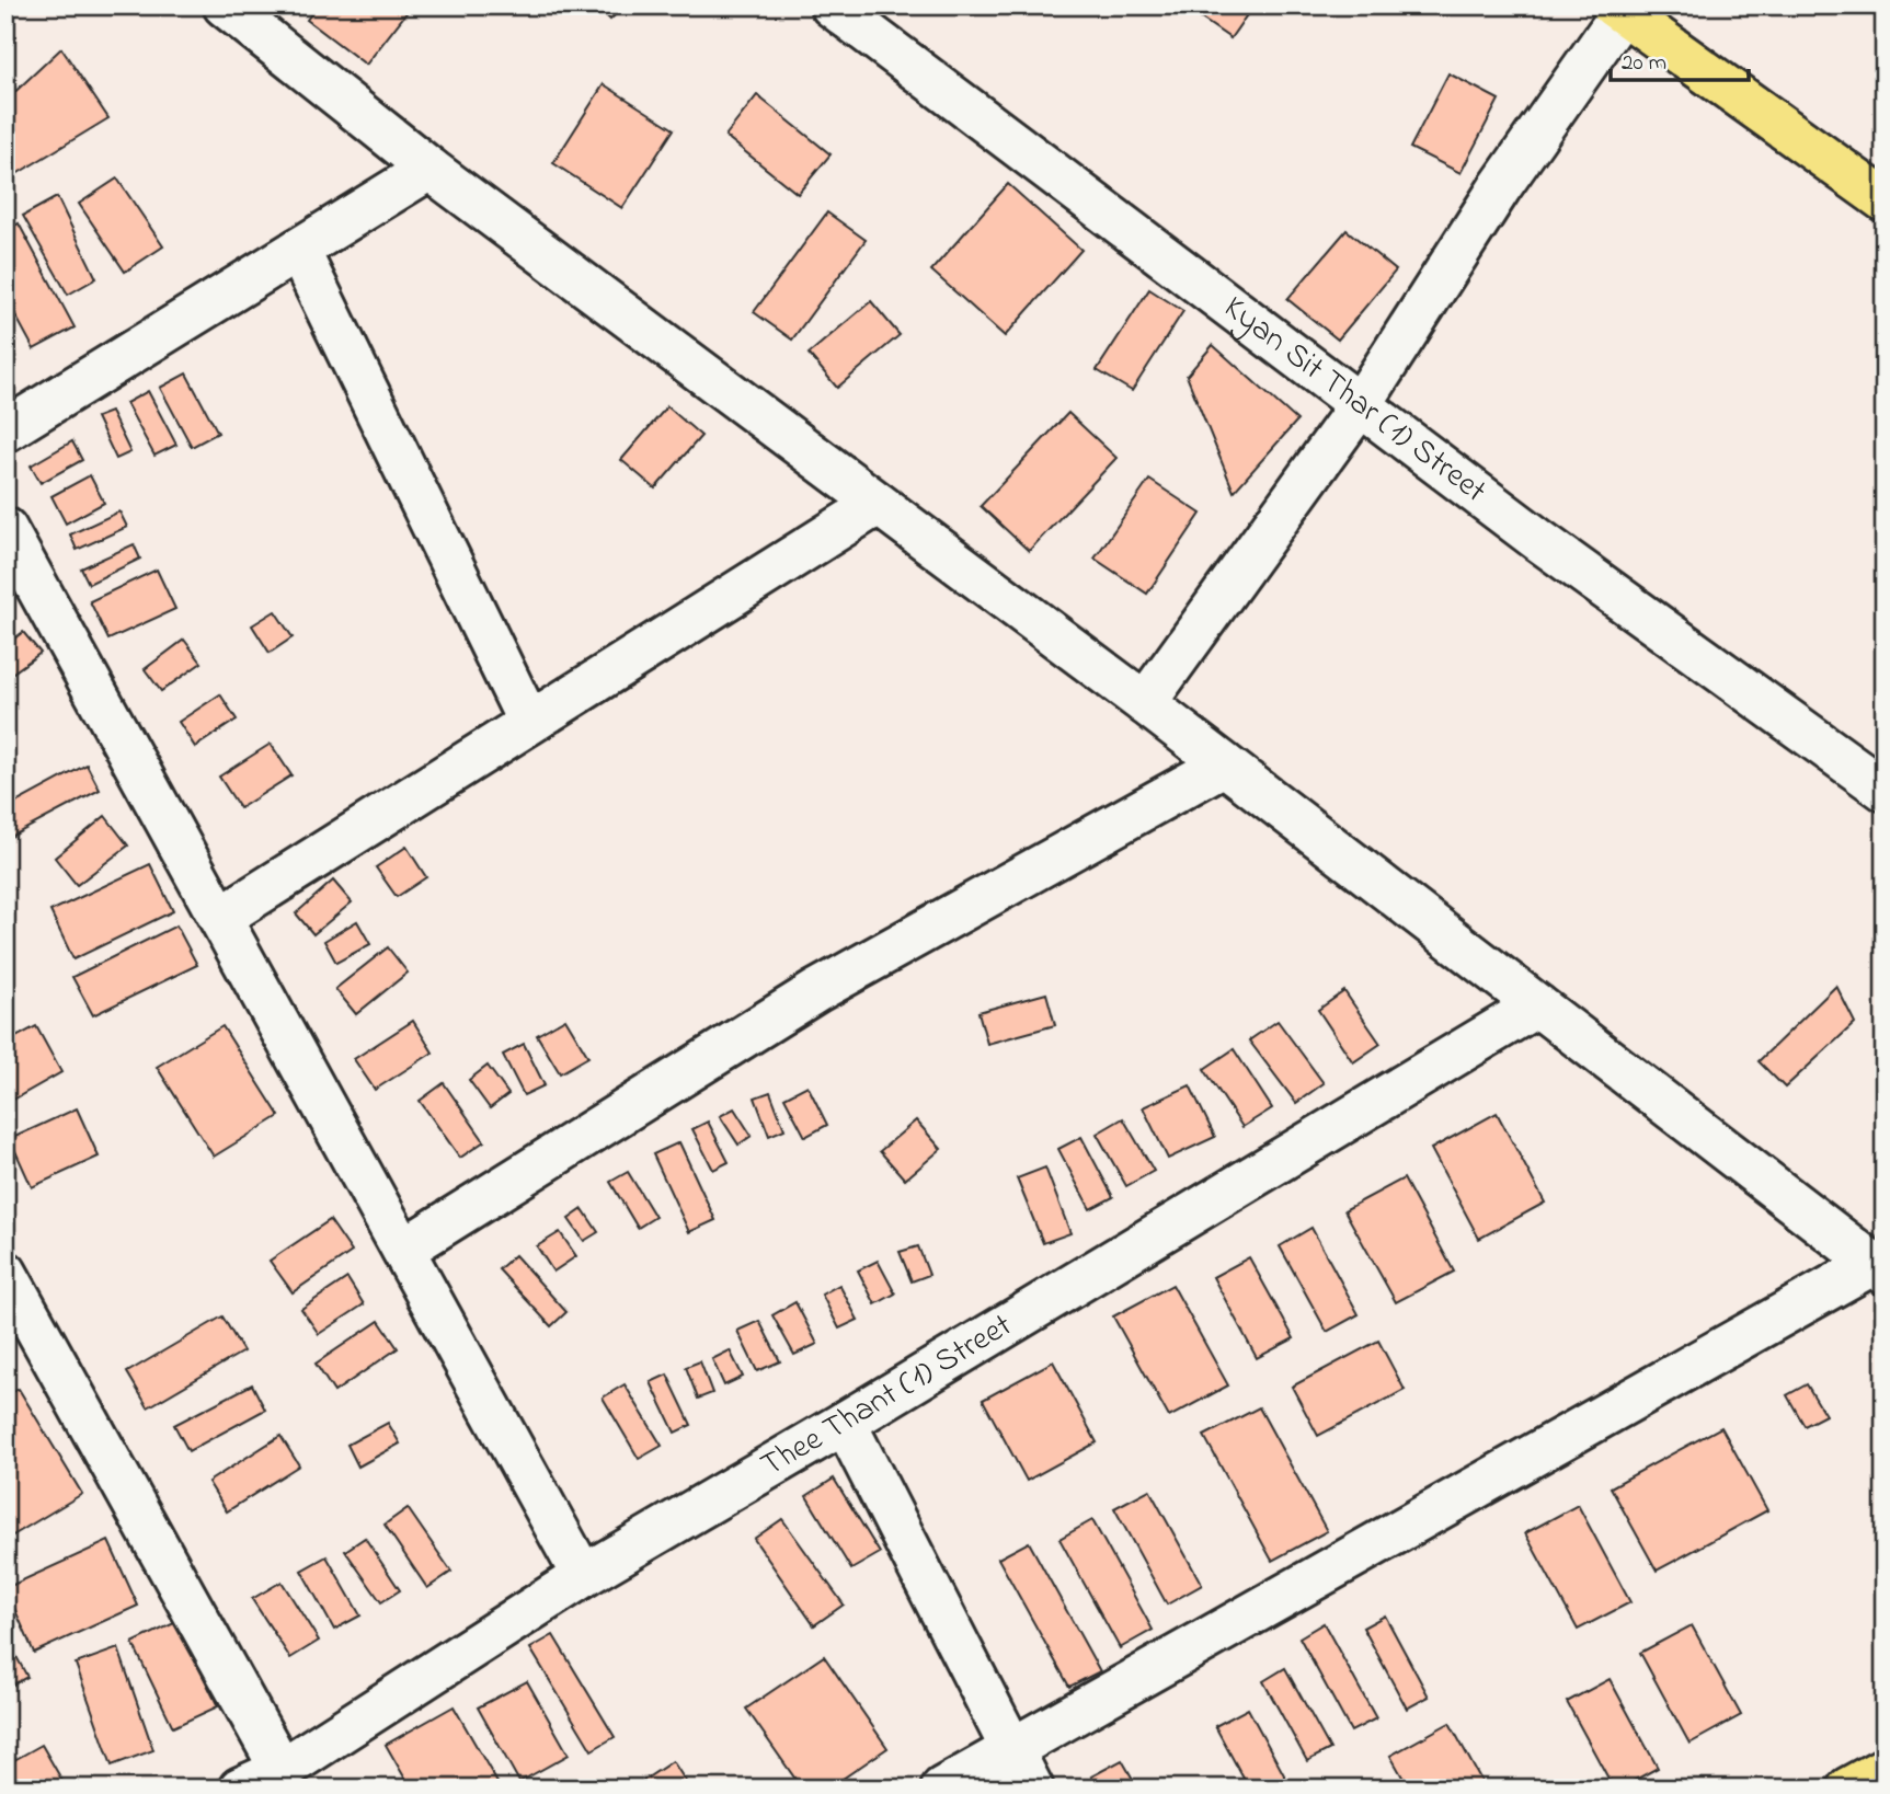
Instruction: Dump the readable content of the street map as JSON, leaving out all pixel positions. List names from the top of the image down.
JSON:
{
  "streets": {
    "street": ["Kyan Sit Thar (1) Street", "Thee Thant (1) Street"]
  },
  "scale_bar": "20 m"
}
